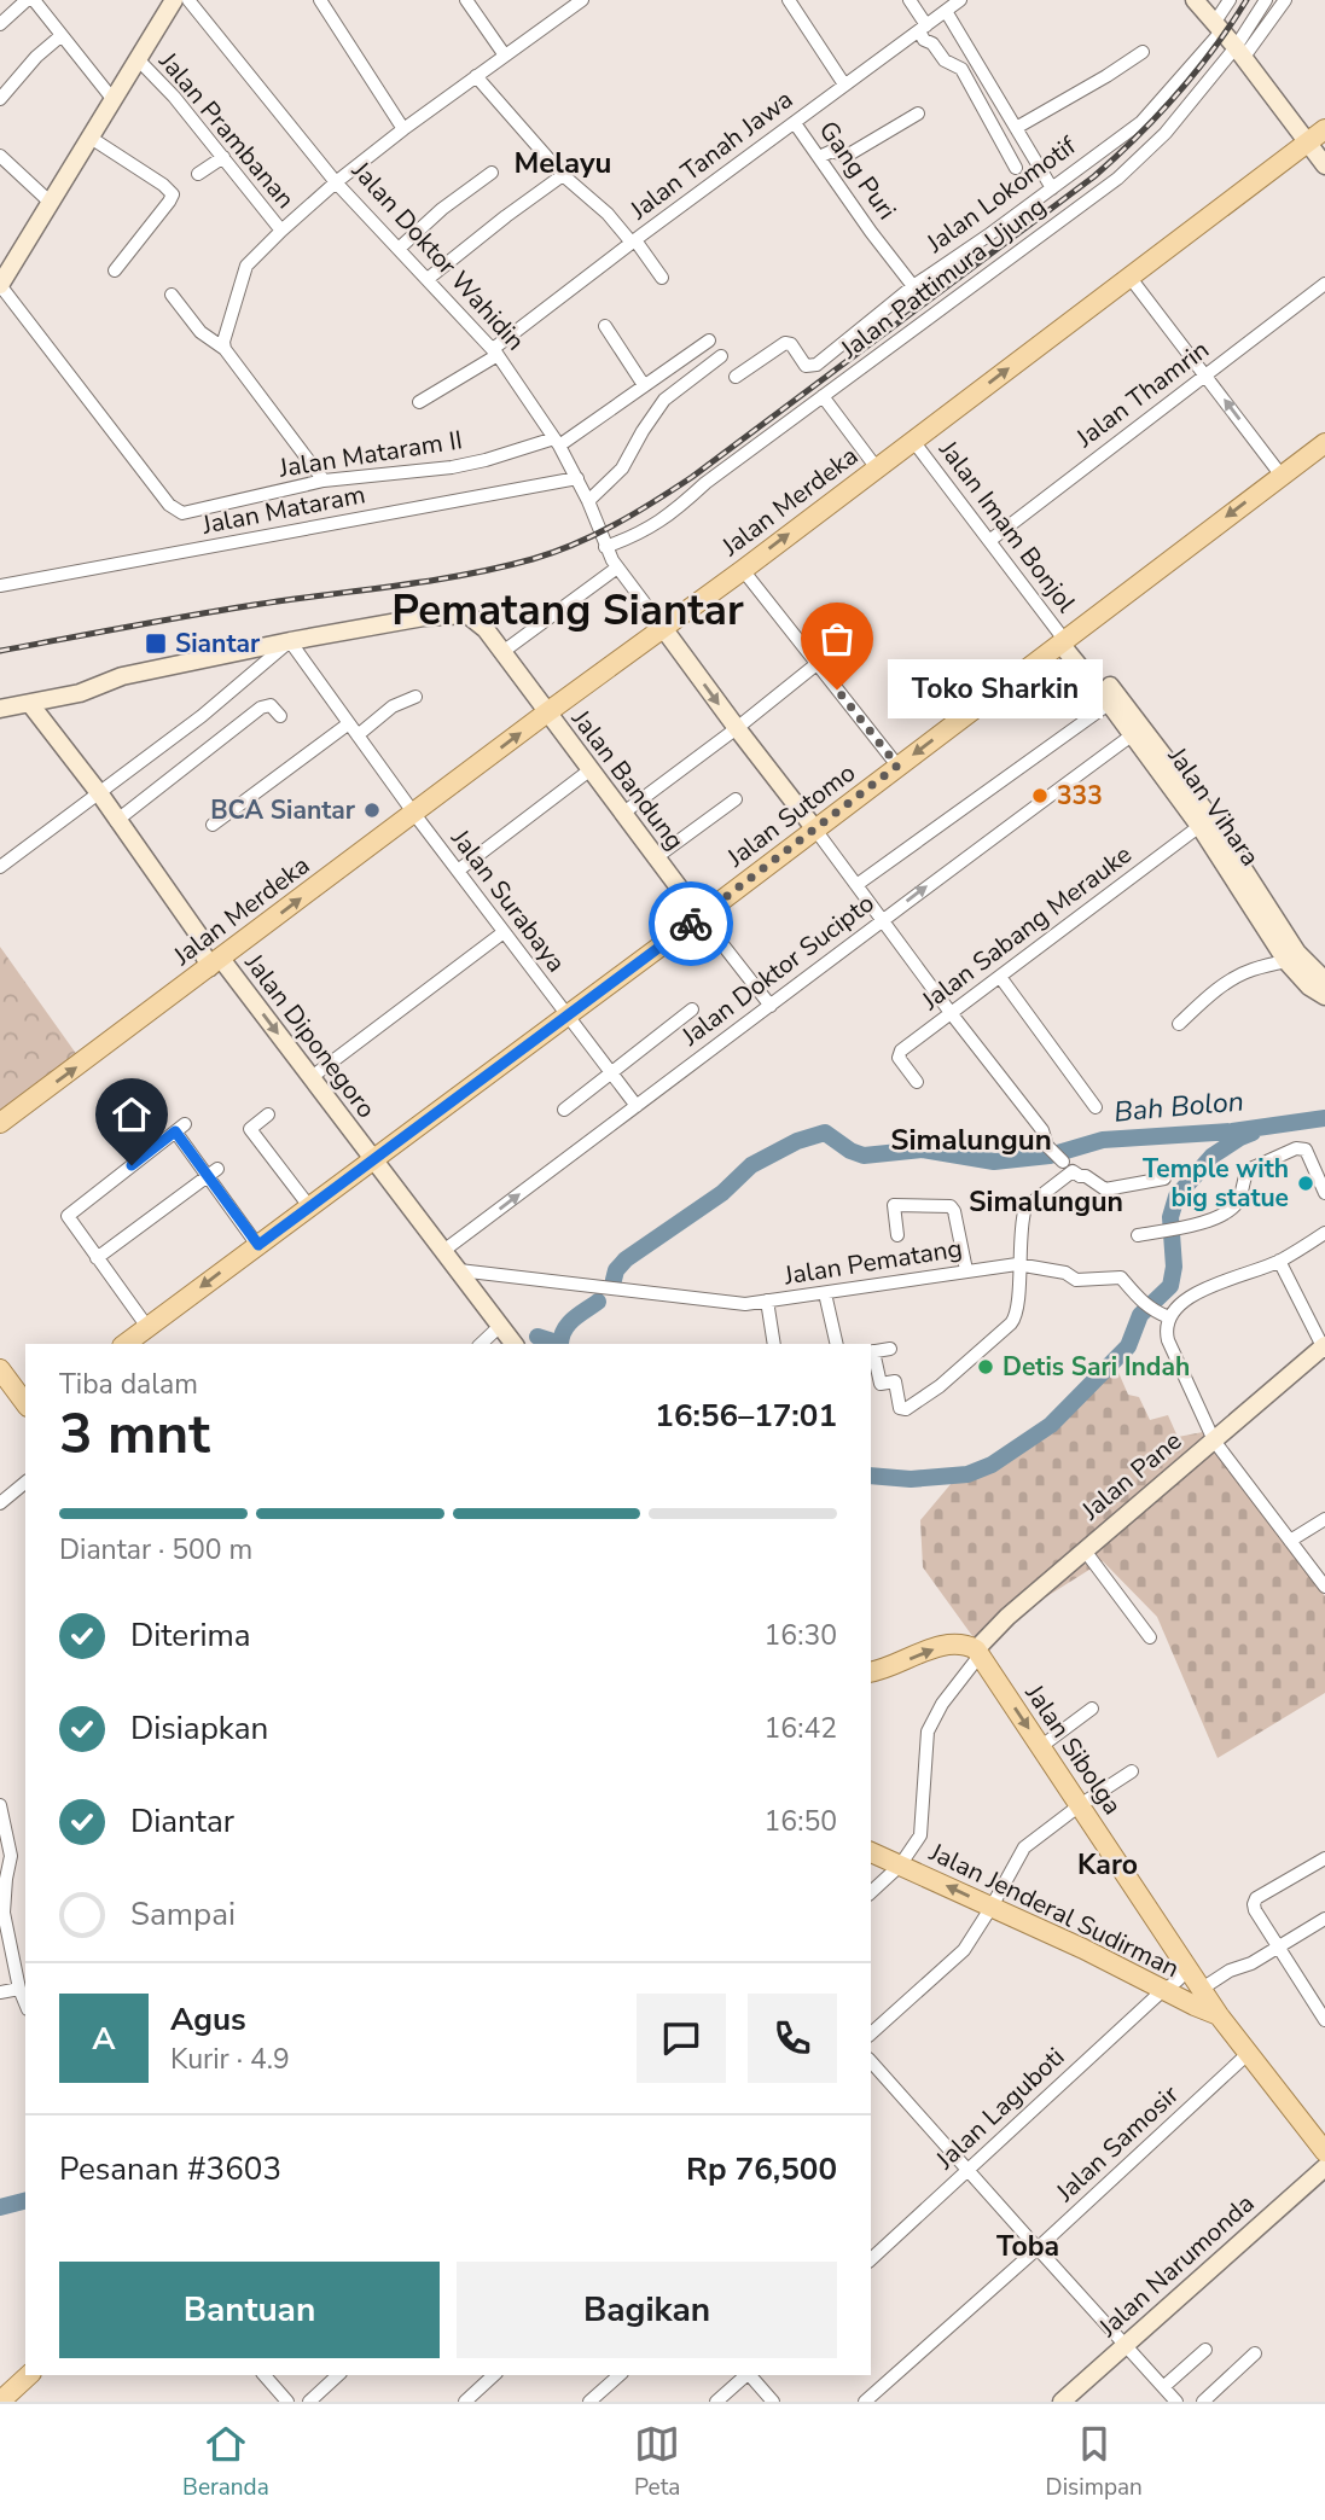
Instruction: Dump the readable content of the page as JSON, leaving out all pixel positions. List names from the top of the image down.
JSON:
{
  "streets": {
    "main road": [
      "Jalan Merdeka",
      "Jalan Sutomo",
      "Jalan Sibolga",
      "Jalan Jenderal Sudirman"
    ],
    "street": [
      "Jalan Prambanan",
      "Jalan Tanah Jawa",
      "Gang Puri",
      "Jalan Lokomotif",
      "Jalan Doktor Wahidin",
      "Jalan Pattimura Ujung",
      "Jalan Thamrin",
      "Jalan Mataram II",
      "Jalan Mataram",
      "Jalan Imam Bonjol",
      "Jalan Bandung",
      "Jalan Vihara",
      "Jalan Surabaya",
      "Jalan Sabang Merauke",
      "Jalan Doktor Sucipto",
      "Jalan Diponegoro",
      "Jalan Pematang",
      "Jalan Pane",
      "Jalan Laguboti",
      "Jalan Samosir",
      "Jalan Narumonda"
    ]
  },
  "crossings": [
    ["Jalan Prambanan", "Jalan Doktor Wahidin"],
    ["Jalan Tanah Jawa", "Gang Puri"],
    ["Jalan Tanah Jawa", "Jalan Doktor Wahidin"],
    ["Gang Puri", "Jalan Lokomotif"],
    ["Jalan Doktor Wahidin", "Jalan Pattimura Ujung"],
    ["Jalan Doktor Wahidin", "Jalan Mataram II"],
    ["Jalan Doktor Wahidin", "Jalan Merdeka"],
    ["Jalan Doktor Wahidin", "Jalan Mataram"],
    ["Jalan Doktor Wahidin", "Jalan Sutomo"],
    ["Jalan Doktor Wahidin", "Jalan Sabang Merauke"],
    ["Jalan Doktor Wahidin", "Jalan Doktor Sucipto"],
    ["Jalan Thamrin", "Jalan Imam Bonjol"],
    ["Jalan Merdeka", "Jalan Imam Bonjol"],
    ["Jalan Merdeka", "Jalan Bandung"],
    ["Jalan Merdeka", "Jalan Surabaya"],
    ["Jalan Merdeka", "Jalan Diponegoro"],
    ["Jalan Imam Bonjol", "Jalan Vihara"],
    ["Jalan Imam Bonjol", "Jalan Sutomo"],
    ["Jalan Bandung", "Jalan Sutomo"],
    ["Jalan Bandung", "Jalan Surabaya"],
    ["Jalan Vihara", "Jalan Sutomo"],
    ["Jalan Vihara", "Jalan Sabang Merauke"],
    ["Jalan Vihara", "Jalan Doktor Sucipto"],
    ["Jalan Sutomo", "Jalan Surabaya"],
    ["Jalan Sutomo", "Jalan Diponegoro"],
    ["Jalan Surabaya", "Jalan Doktor Sucipto"],
    ["Jalan Doktor Sucipto", "Jalan Diponegoro"],
    ["Jalan Diponegoro", "Jalan Pematang"],
    ["Jalan Pane", "Jalan Sibolga"],
    ["Jalan Sibolga", "Jalan Jenderal Sudirman"],
    ["Jalan Sibolga", "Jalan Laguboti"],
    ["Jalan Sibolga", "Jalan Samosir"],
    ["Jalan Jenderal Sudirman", "Jalan Laguboti"]
  ],
  "one_way": ["Jalan Merdeka", "Jalan Sutomo"],
  "districts": [
    "Melayu",
    "Pematang Siantar",
    "Simalungun",
    "Simalungun",
    "Karo",
    "Toba"
  ],
  "water": ["Bah Bolon"],
  "places": {
    "transit": ["Siantar"],
    "other": [
      "Toko Sharkin",
      "333",
      "BCA Siantar",
      "Temple with big statue",
      "Detis Sari Indah"
    ]
  },
  "page": {
    "bubble": "Toko Sharkin",
    "heading": ["3 mnt", "Tiba dalam", "16:56–17:01"],
    "panel": [
      "Agus",
      "Kurir · 4.9",
      "Pesanan #3603",
      "Rp 76,500"
    ],
    "bar": "Diantar · 500 m",
    "list": [
      ["Diterima", "16:30"],
      ["Disiapkan", "16:42"],
      ["Diantar", "16:50"],
      "Sampai"
    ],
    "round": "A",
    "buttons": ["Bantuan", "Bagikan"],
    "tabs": ["Beranda", "Peta", "Disimpan"]
  }
}
